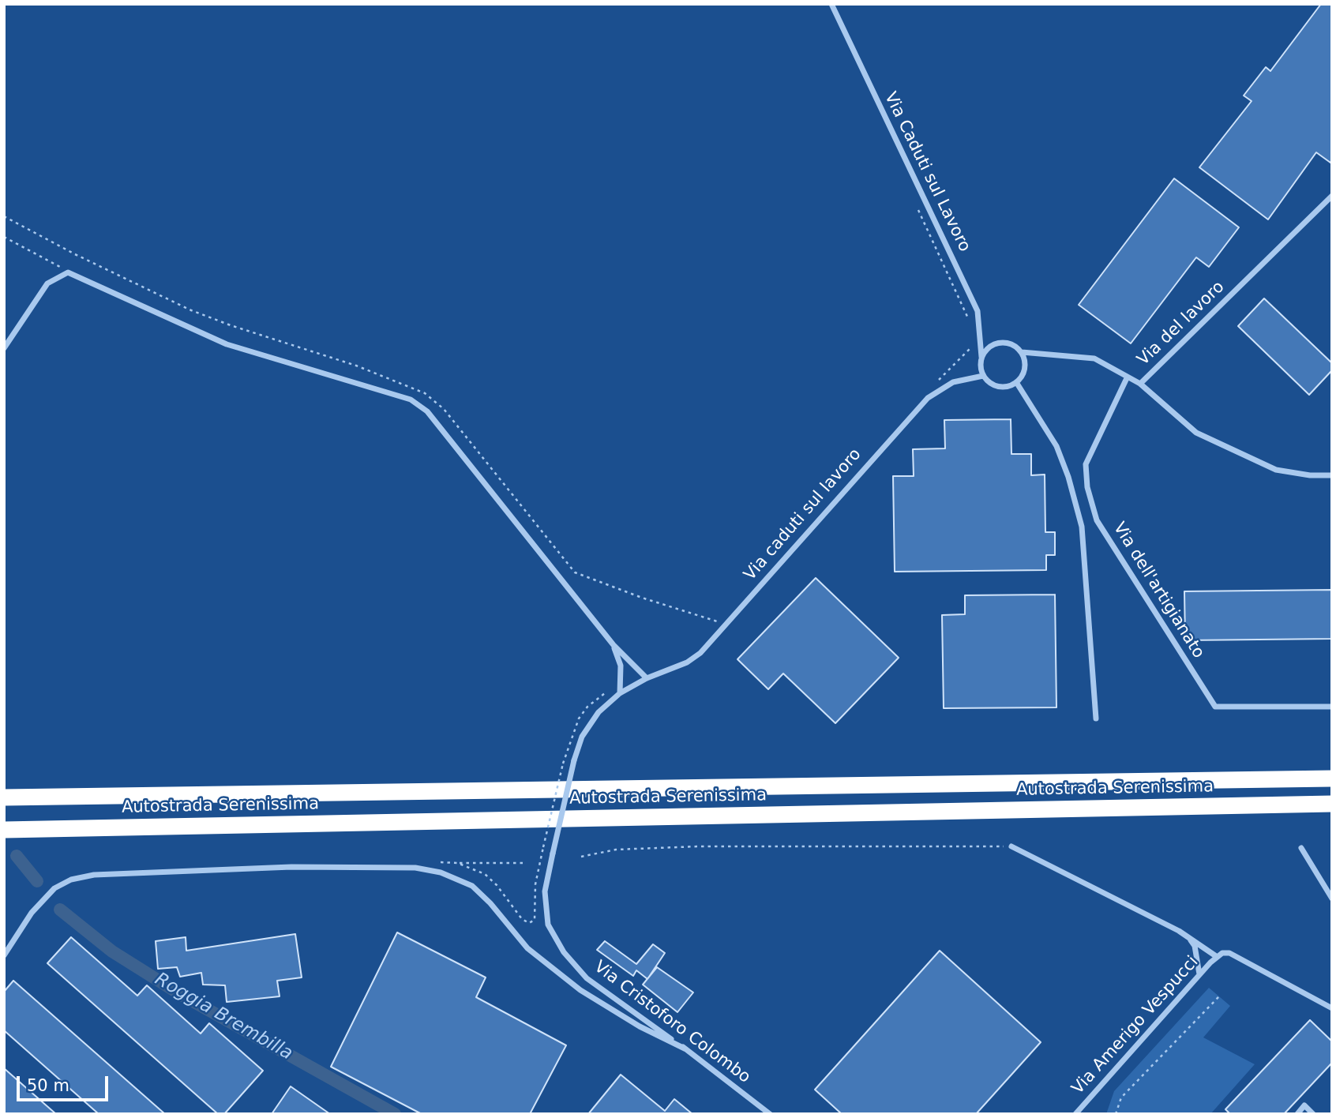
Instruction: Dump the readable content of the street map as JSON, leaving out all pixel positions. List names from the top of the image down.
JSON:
{
  "streets": {
    "highway": ["Autostrada Serenissima"],
    "street": [
      "Via Caduti sul Lavoro",
      "Via del lavoro",
      "Via caduti sul lavoro",
      "Via dell'artigianato",
      "Via Cristoforo Colombo",
      "Via Amerigo Vespucci"
    ]
  },
  "crossings": [
    ["Via Caduti sul Lavoro", "Via del lavoro"],
    ["Via Caduti sul Lavoro", "Via caduti sul lavoro"],
    ["Via del lavoro", "Via caduti sul lavoro"],
    ["Via del lavoro", "Via dell'artigianato"],
    ["Via caduti sul lavoro", "Via Cristoforo Colombo"]
  ],
  "water": ["Roggia Brembilla"],
  "scale_bar": "50 m"
}
